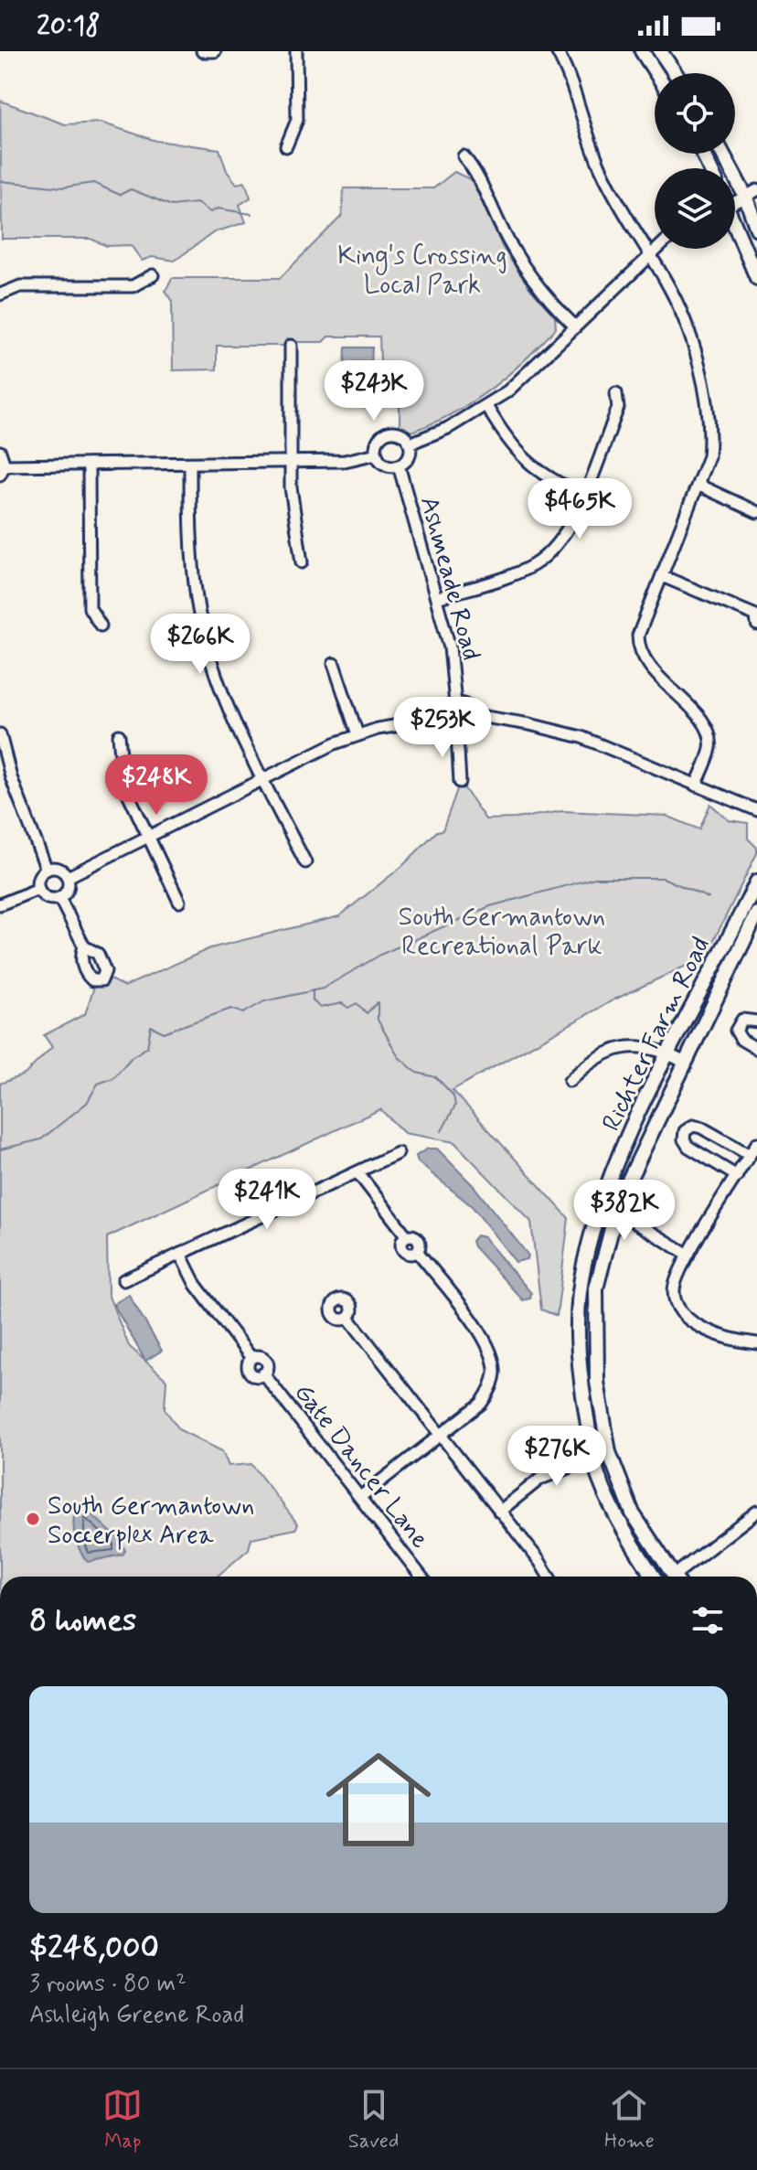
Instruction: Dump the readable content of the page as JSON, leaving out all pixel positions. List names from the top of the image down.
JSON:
{
  "streets": {
    "main road": ["Richter Farm Road"],
    "street": ["Ashmeade Road", "Gate Dancer Lane"]
  },
  "parks": ["King's Crossing Local Park", "South Germantown Recreational Park"],
  "places": ["South Germantown Soccerplex Area"],
  "page": {
    "status": "20:18",
    "price": [
      "$243K",
      "$465K",
      "$266K",
      "$253K",
      "$248K",
      "$241K",
      "$382K",
      "$276K"
    ],
    "heading": "8 homes",
    "list": [
      {
        "name": "$248,000",
        "note": "3 rooms · 80 m² · Ashleigh Greene Road"
      }
    ],
    "tabs": ["Map", "Saved", "Home"]
  }
}
